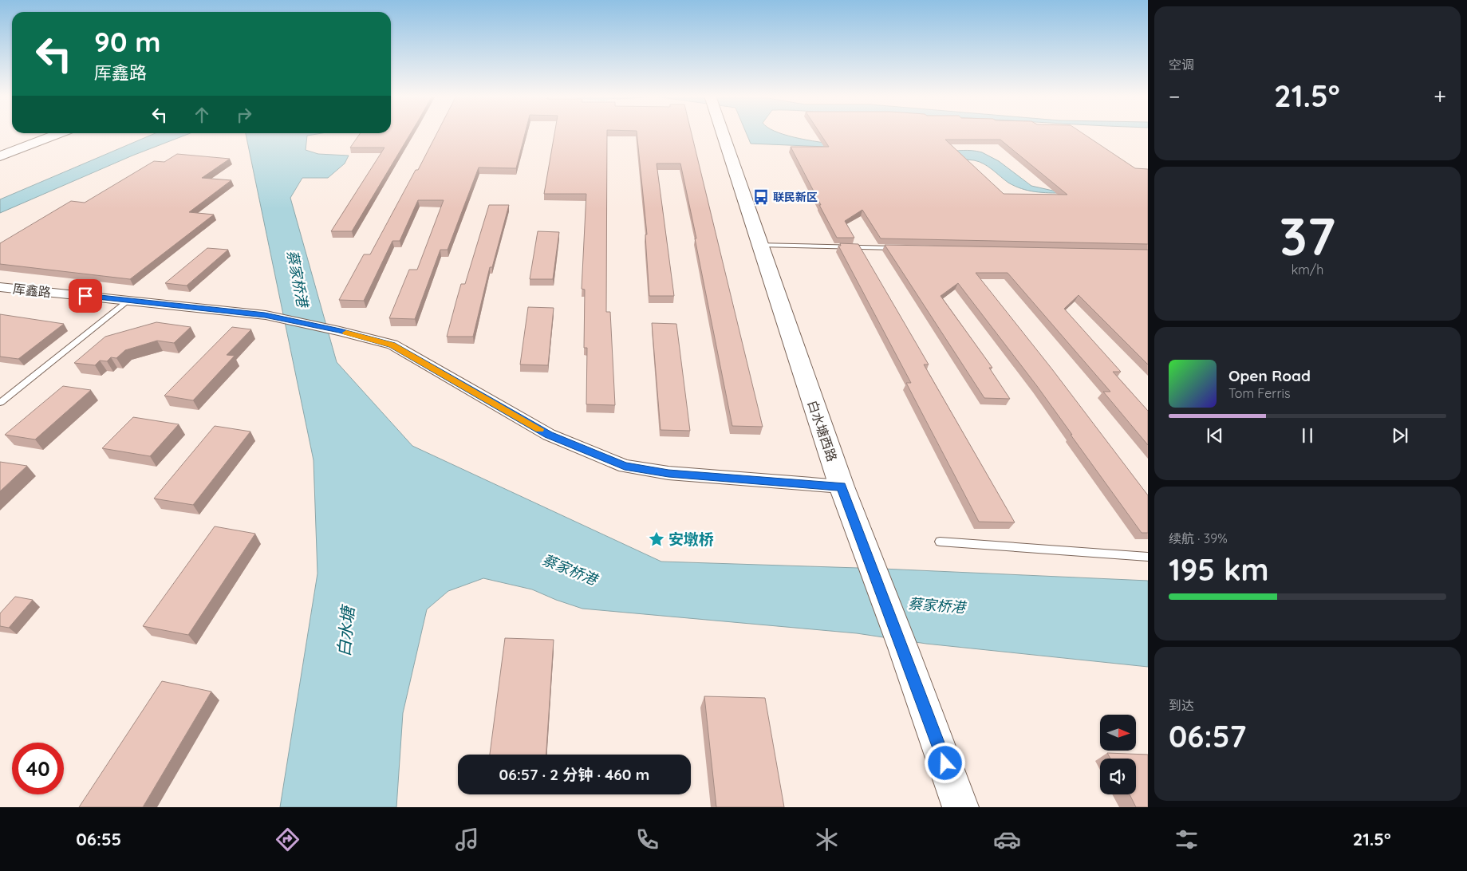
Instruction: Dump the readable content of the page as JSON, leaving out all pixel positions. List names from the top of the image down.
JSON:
{
  "streets": {
    "street": ["厍鑫路", "白水塘西路"]
  },
  "crossings": [
    ["厍鑫路", "白水塘西路"]
  ],
  "water": ["蔡家桥港", "白水塘"],
  "places": {
    "bus stop": ["联民新区"],
    "place": ["安墩桥"]
  },
  "north": "right",
  "page": {
    "tile": [
      "空调",
      ["37", "km/h"],
      ["续航 · 39%", "195 km"],
      ["到达", "06:57"]
    ],
    "turn": ["90 m", "厍鑫路"],
    "heat": ["−", "21.5°", "+"],
    "song": ["Open Road", "Tom Ferris"],
    "limit": "40",
    "trip": "06:57 · 2 分钟 · 460 m",
    "tabs": ["06:55", "21.5°"]
  }
}
